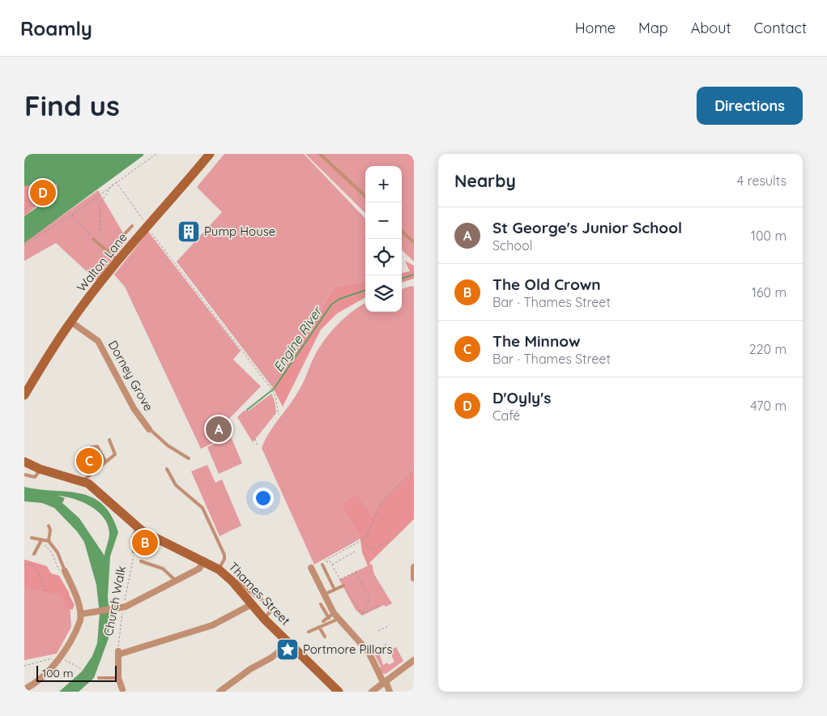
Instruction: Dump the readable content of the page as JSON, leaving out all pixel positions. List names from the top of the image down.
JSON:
{
  "streets": {
    "street": [
      "Walton Lane",
      "Dorney Grove",
      "Thames Street",
      "Church Walk"
    ]
  },
  "crossings": [
    ["Walton Lane", "Dorney Grove"],
    ["Thames Street", "Church Walk"]
  ],
  "water": ["Engine River"],
  "places": {
    "building": ["Pump House"],
    "place": ["Portmore Pillars"]
  },
  "scale_bar": "100 m",
  "page": {
    "header": "Roamly",
    "nav": [
      "Home",
      "Map",
      "About",
      "Contact"
    ],
    "buttons": "Directions",
    "title": "Find us",
    "heading": ["Nearby", "4 results"],
    "map_buttons": ["+", "−"],
    "pins": [
      "D",
      "A",
      "C",
      "B"
    ],
    "list": [
      {
        "mark": "A",
        "name": "St George's Junior School",
        "note": "School",
        "value": "100 m"
      },
      {
        "mark": "B",
        "name": "The Old Crown",
        "note": "Bar · Thames Street",
        "value": "160 m"
      },
      {
        "mark": "C",
        "name": "The Minnow",
        "note": "Bar · Thames Street",
        "value": "220 m"
      },
      {
        "mark": "D",
        "name": "D'Oyly's",
        "note": "Café",
        "value": "470 m"
      }
    ],
    "scale": "100 m"
  }
}
